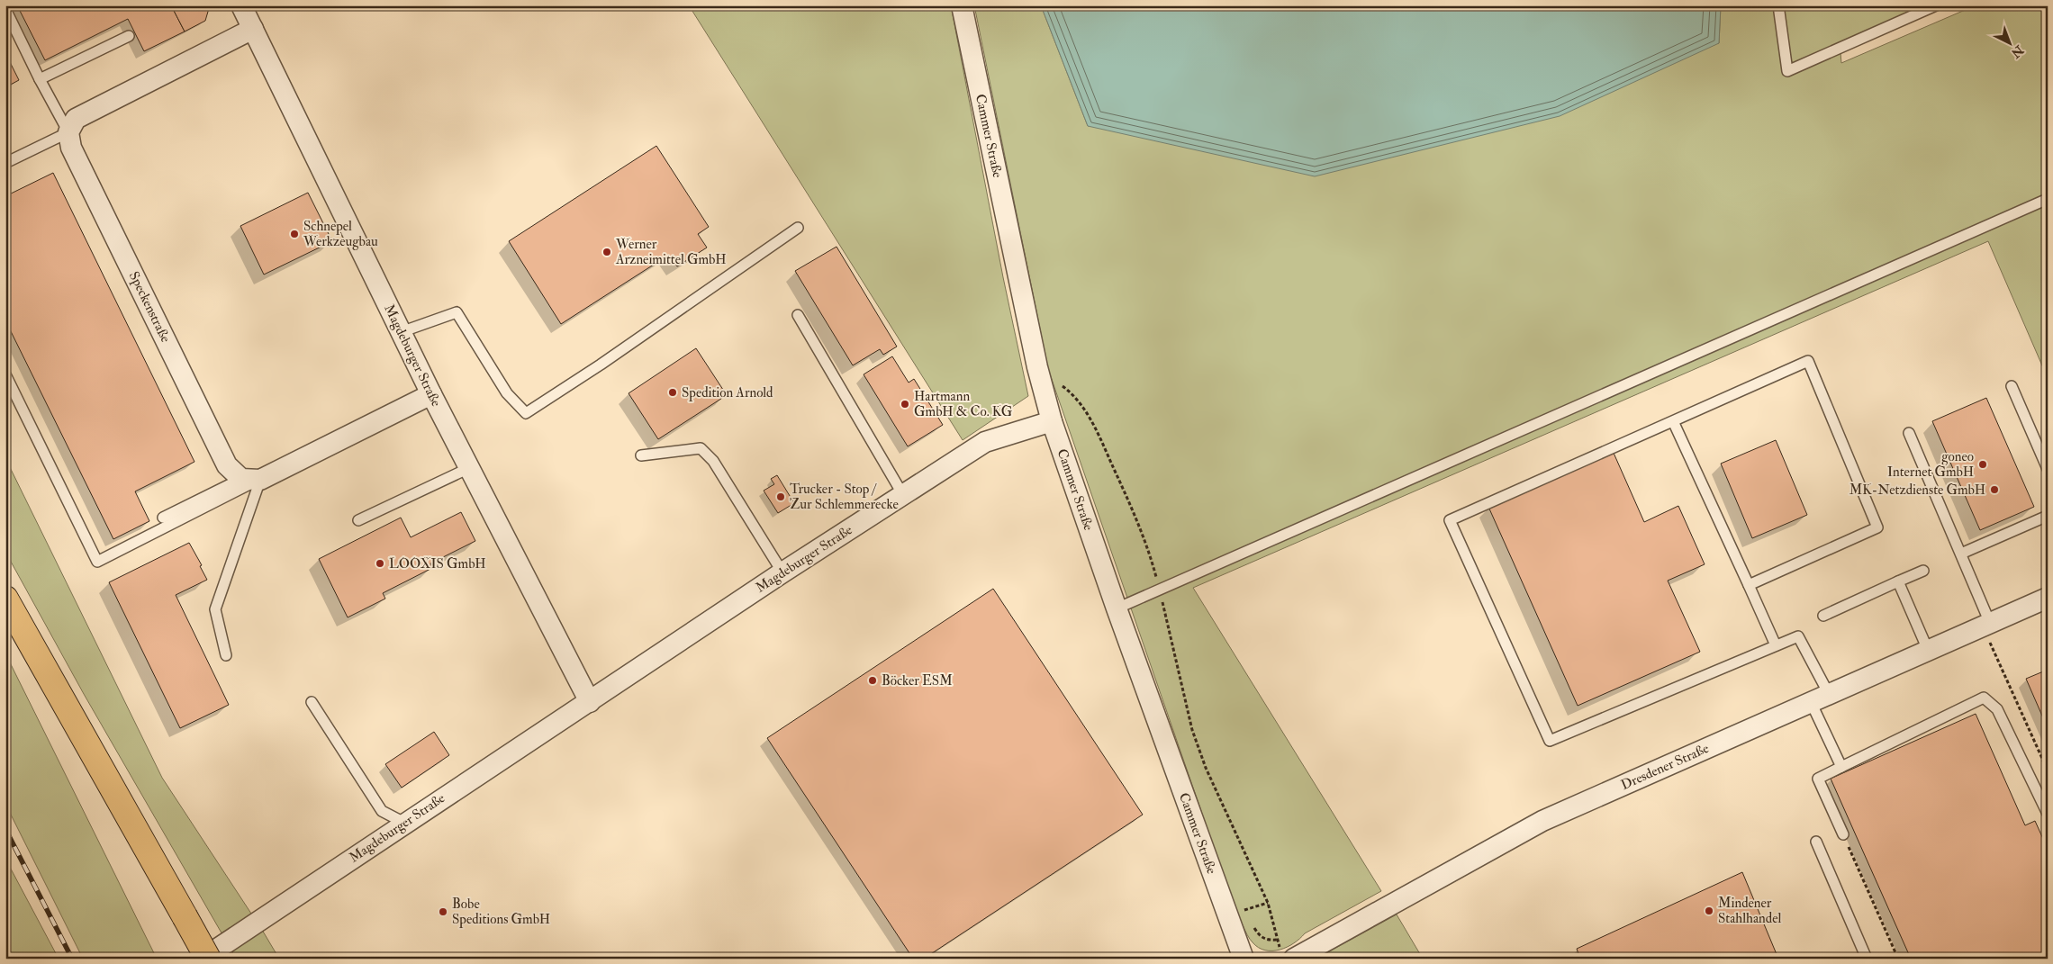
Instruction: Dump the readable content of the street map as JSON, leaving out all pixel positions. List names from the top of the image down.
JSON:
{
  "streets": {
    "street": [
      "Cammer Straße",
      "Speckenstraße",
      "Magdeburger Straße",
      "Dresdener Straße"
    ]
  },
  "crossings": [
    ["Cammer Straße", "Magdeburger Straße"]
  ],
  "places": [
    "Schnepel Werkzeugbau",
    "Werner Arzneimittel GmbH",
    "Spedition Arnold",
    "Hartmann GmbH & Co. KG",
    "goneo Internet GmbH",
    "MK-Netzdienste GmbH",
    "Trucker - Stop / Zur Schlemmerecke",
    "LOOXIS GmbH",
    "Böcker ESM",
    "Mindener Stahlhandel",
    "Bobe Speditions GmbH"
  ],
  "north": "bottom right"
}
